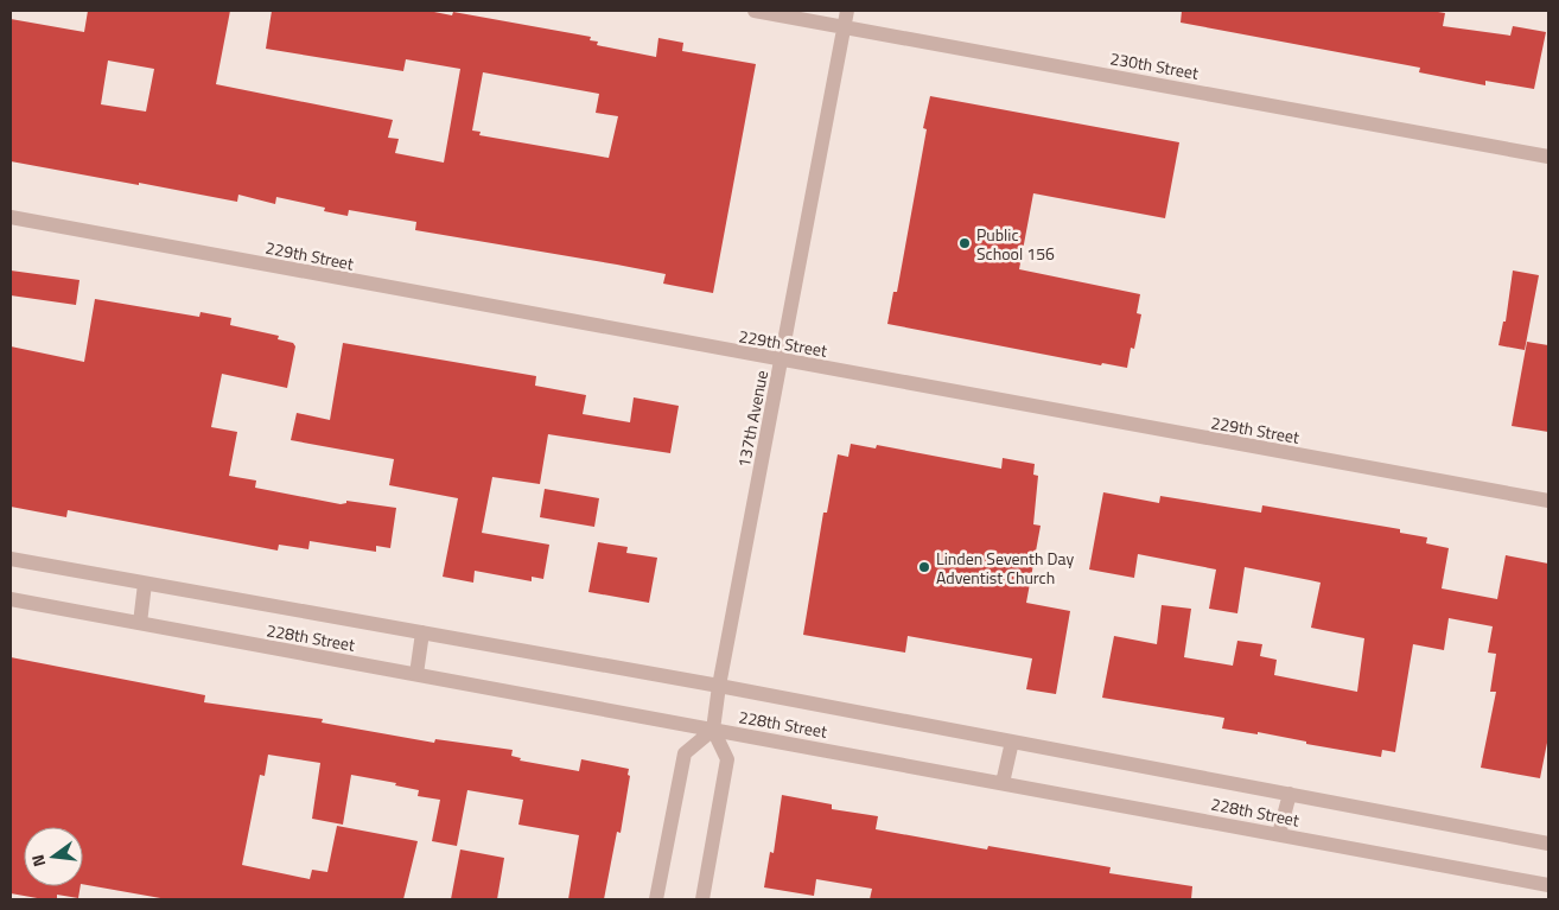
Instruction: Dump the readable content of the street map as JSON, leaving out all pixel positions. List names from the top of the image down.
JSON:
{
  "streets": {
    "street": [
      "230th Street",
      "229th Street",
      "137th Avenue",
      "228th Street"
    ]
  },
  "crossings": [
    ["230th Street", "137th Avenue"],
    ["229th Street", "137th Avenue"],
    ["137th Avenue", "228th Street"]
  ],
  "places": ["Public School 156", "Linden Seventh Day Adventist Church"],
  "north": "left"
}
